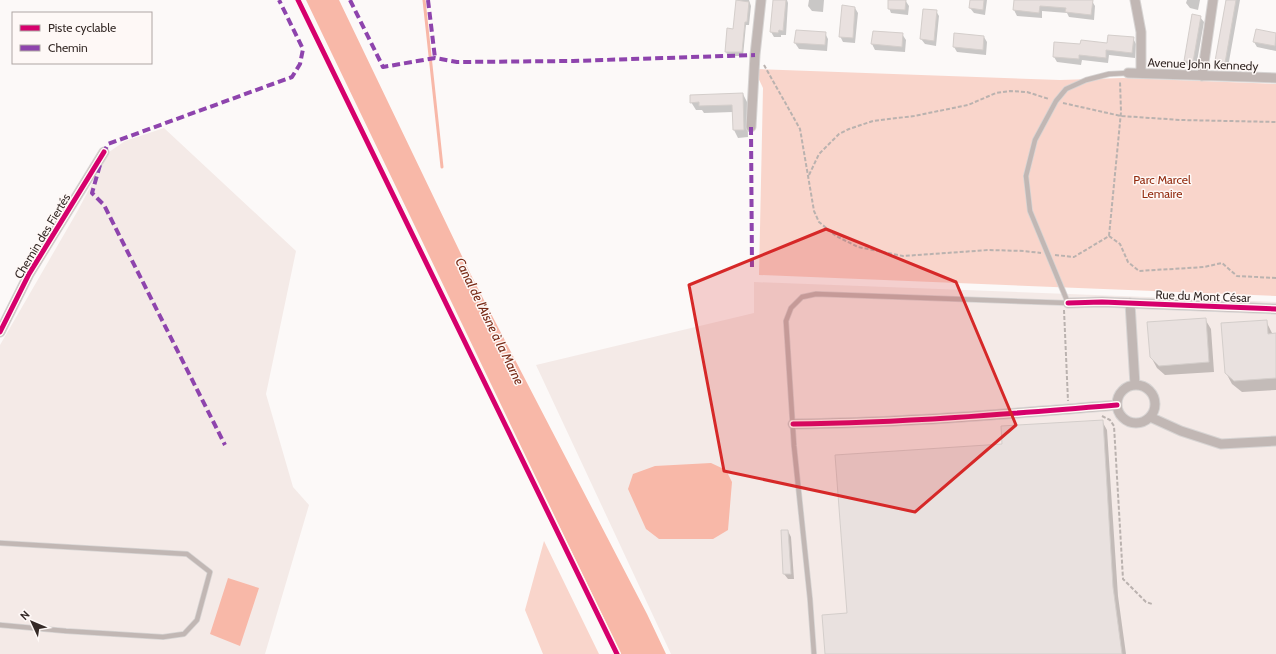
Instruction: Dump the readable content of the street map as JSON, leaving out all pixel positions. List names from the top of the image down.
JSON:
{
  "streets": {
    "street": ["Avenue John Kennedy", "Chemin des Fiertés", "Rue du Mont César"]
  },
  "water": ["Canal de l'Aisne à la Marne"],
  "parks": ["Parc Marcel Lemaire"],
  "legend": ["Piste cyclable", "Chemin"],
  "north": "top left"
}
